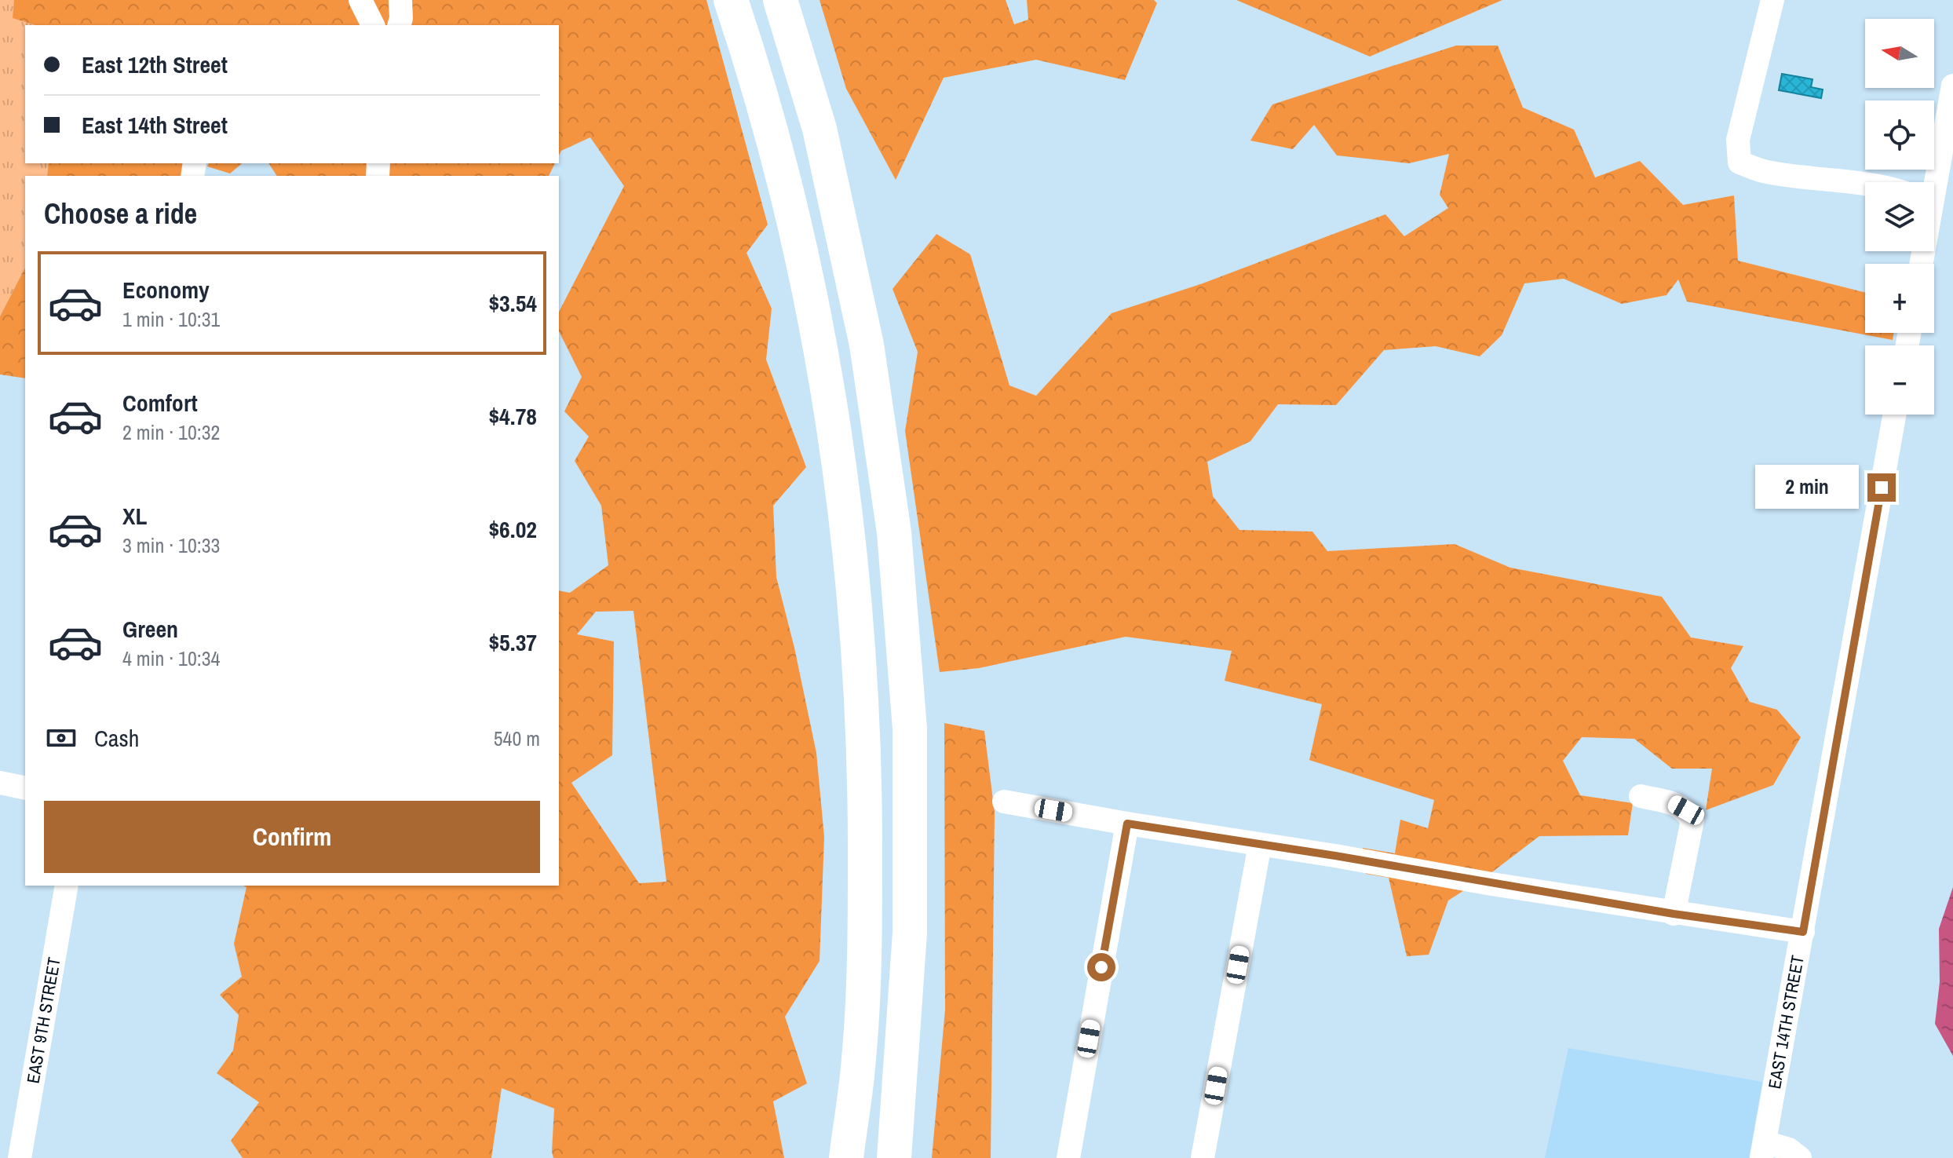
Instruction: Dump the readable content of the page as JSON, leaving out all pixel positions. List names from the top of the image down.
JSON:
{
  "streets": {
    "street": ["EAST 9TH STREET", "EAST 14TH STREET"]
  },
  "north": "left",
  "page": {
    "map_buttons": ["+", "−"],
    "banner": ["East 12th Street", "East 14th Street"],
    "heading": "Choose a ride",
    "list": [
      {
        "name": "Economy",
        "note": "1 min · 10:31",
        "value": "$3.54"
      },
      {
        "name": "Comfort",
        "note": "2 min · 10:32",
        "value": "$4.78"
      },
      {
        "name": "XL",
        "note": "3 min · 10:33",
        "value": "$6.02"
      },
      {
        "name": "Green",
        "note": "4 min · 10:34",
        "value": "$5.37"
      }
    ],
    "bubble": "2 min",
    "pay": ["Cash", "540 m"],
    "buttons": "Confirm"
  }
}
